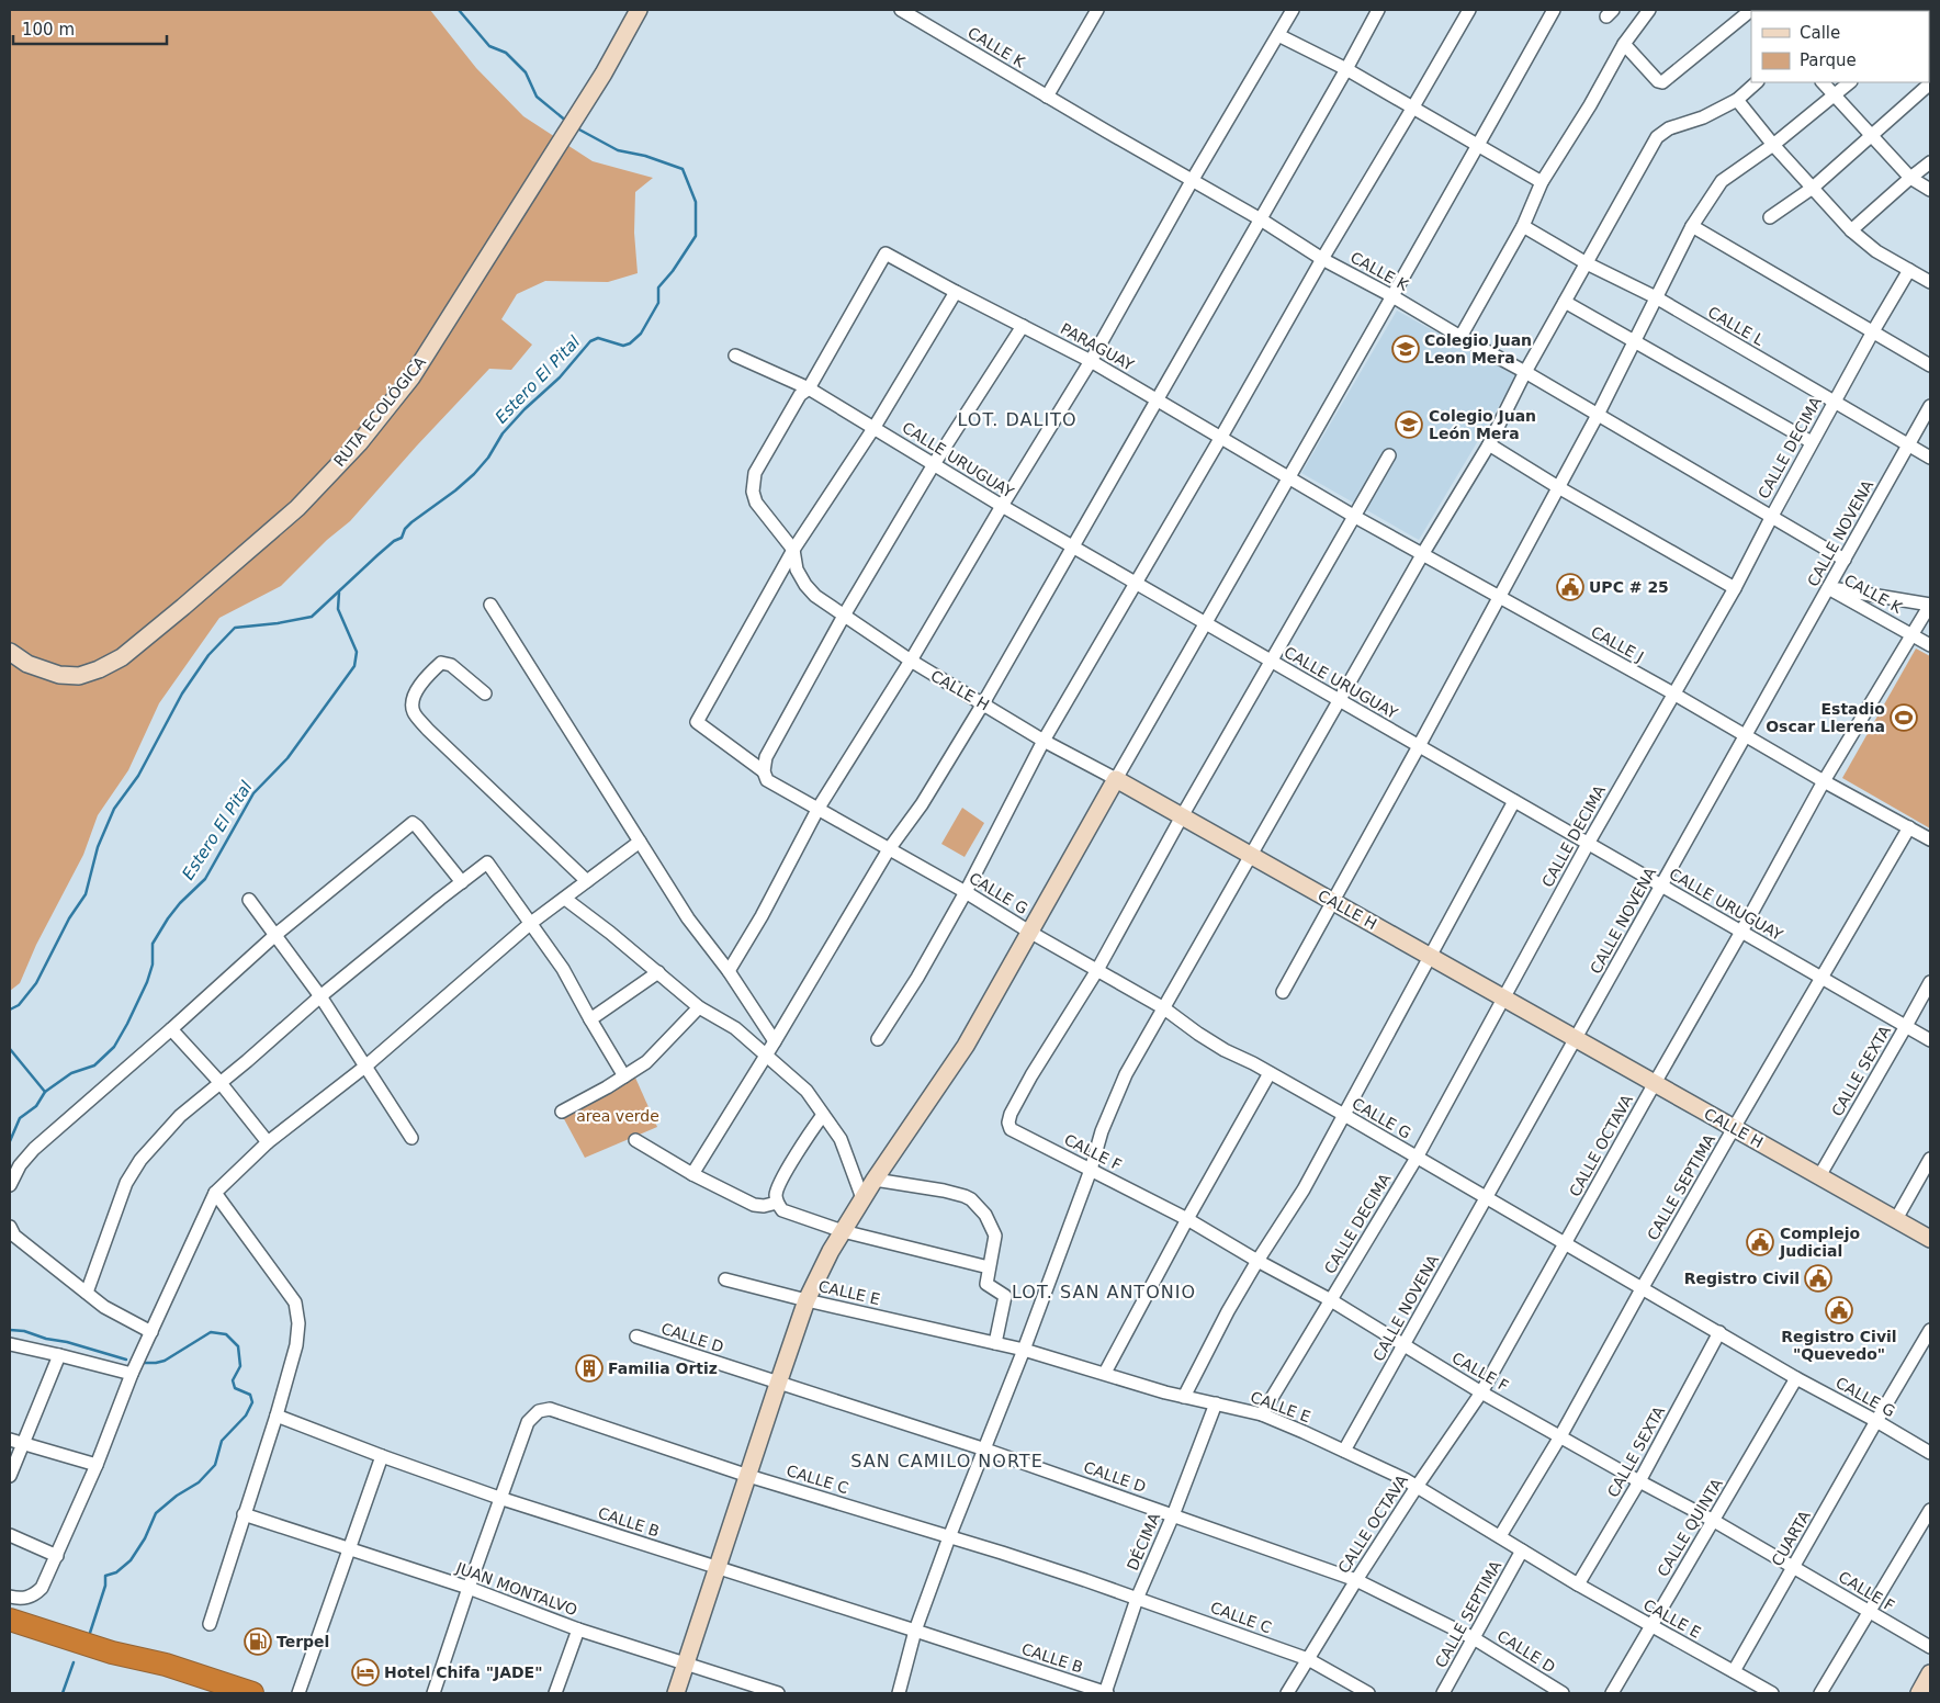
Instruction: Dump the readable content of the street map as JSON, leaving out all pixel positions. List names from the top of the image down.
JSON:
{
  "streets": {
    "street": [
      "CALLE K",
      "CALLE L",
      "PARAGUAY",
      "RUTA ECOLÓGICA",
      "CALLE DECIMA",
      "CALLE URUGUAY",
      "CALLE NOVENA",
      "CALLE J",
      "CALLE H",
      "CALLE G",
      "CALLE SEXTA",
      "CALLE OCTAVA",
      "CALLE F",
      "CALLE SEPTIMA",
      "CALLE E",
      "CALLE D",
      "CALLE C",
      "CALLE B",
      "CALLE QUINTA",
      "CUARTA",
      "DÉCIMA",
      "JUAN MONTALVO"
    ]
  },
  "crossings": [
    ["CALLE K", "CALLE DECIMA"],
    ["CALLE K", "CALLE NOVENA"],
    ["CALLE K", "CALLE OCTAVA"],
    ["CALLE L", "CALLE DECIMA"],
    ["CALLE L", "CALLE NOVENA"],
    ["PARAGUAY", "CALLE URUGUAY"],
    ["PARAGUAY", "CALLE J"],
    ["CALLE DECIMA", "CALLE URUGUAY"],
    ["CALLE DECIMA", "CALLE J"],
    ["CALLE DECIMA", "CALLE H"],
    ["CALLE DECIMA", "CALLE G"],
    ["CALLE DECIMA", "CALLE F"],
    ["CALLE DECIMA", "CALLE E"],
    ["CALLE URUGUAY", "CALLE NOVENA"],
    ["CALLE URUGUAY", "CALLE SEXTA"],
    ["CALLE URUGUAY", "CALLE OCTAVA"],
    ["CALLE URUGUAY", "CALLE SEPTIMA"],
    ["CALLE NOVENA", "CALLE J"],
    ["CALLE NOVENA", "CALLE H"],
    ["CALLE NOVENA", "CALLE G"],
    ["CALLE NOVENA", "CALLE F"],
    ["CALLE NOVENA", "CALLE E"],
    ["CALLE J", "CALLE OCTAVA"],
    ["CALLE J", "CALLE SEPTIMA"],
    ["CALLE H", "CALLE G"],
    ["CALLE H", "CALLE SEXTA"],
    ["CALLE H", "CALLE OCTAVA"],
    ["CALLE H", "CALLE SEPTIMA"],
    ["CALLE G", "CALLE SEXTA"],
    ["CALLE G", "CALLE OCTAVA"],
    ["CALLE G", "CALLE F"],
    ["CALLE G", "CALLE SEPTIMA"],
    ["CALLE G", "CALLE QUINTA"],
    ["CALLE G", "CUARTA"],
    ["CALLE SEXTA", "CALLE F"],
    ["CALLE SEXTA", "CALLE E"],
    ["CALLE OCTAVA", "CALLE F"],
    ["CALLE OCTAVA", "CALLE E"],
    ["CALLE OCTAVA", "CALLE D"],
    ["CALLE OCTAVA", "CALLE C"],
    ["CALLE F", "CALLE SEPTIMA"],
    ["CALLE F", "CALLE QUINTA"],
    ["CALLE F", "CUARTA"],
    ["CALLE SEPTIMA", "CALLE E"],
    ["CALLE SEPTIMA", "CALLE D"],
    ["CALLE E", "CALLE QUINTA"],
    ["CALLE E", "CUARTA"],
    ["CALLE E", "DÉCIMA"],
    ["CALLE D", "DÉCIMA"],
    ["CALLE C", "CALLE B"],
    ["CALLE C", "DÉCIMA"],
    ["CALLE C", "JUAN MONTALVO"],
    ["CALLE B", "DÉCIMA"]
  ],
  "districts": ["LOT. DALITO", "LOT. SAN ANTONIO", "SAN CAMILO NORTE"],
  "water": ["Estero El Pital"],
  "parks": ["area verde"],
  "places": {
    "school or university": ["Colegio Juan Leon Mera", "Colegio Juan León Mera"],
    "public building": [
      "UPC # 25",
      "Complejo Judicial",
      "Registro Civil",
      "Registro Civil \"Quevedo\""
    ],
    "sports": ["Estadio Oscar Llerena"],
    "building": ["Familia Ortiz"],
    "fuel station": ["Terpel"],
    "hotel": ["Hotel Chifa \"JADE\""]
  },
  "legend": ["Calle", "Parque"],
  "scale_bar": "100 m"
}
